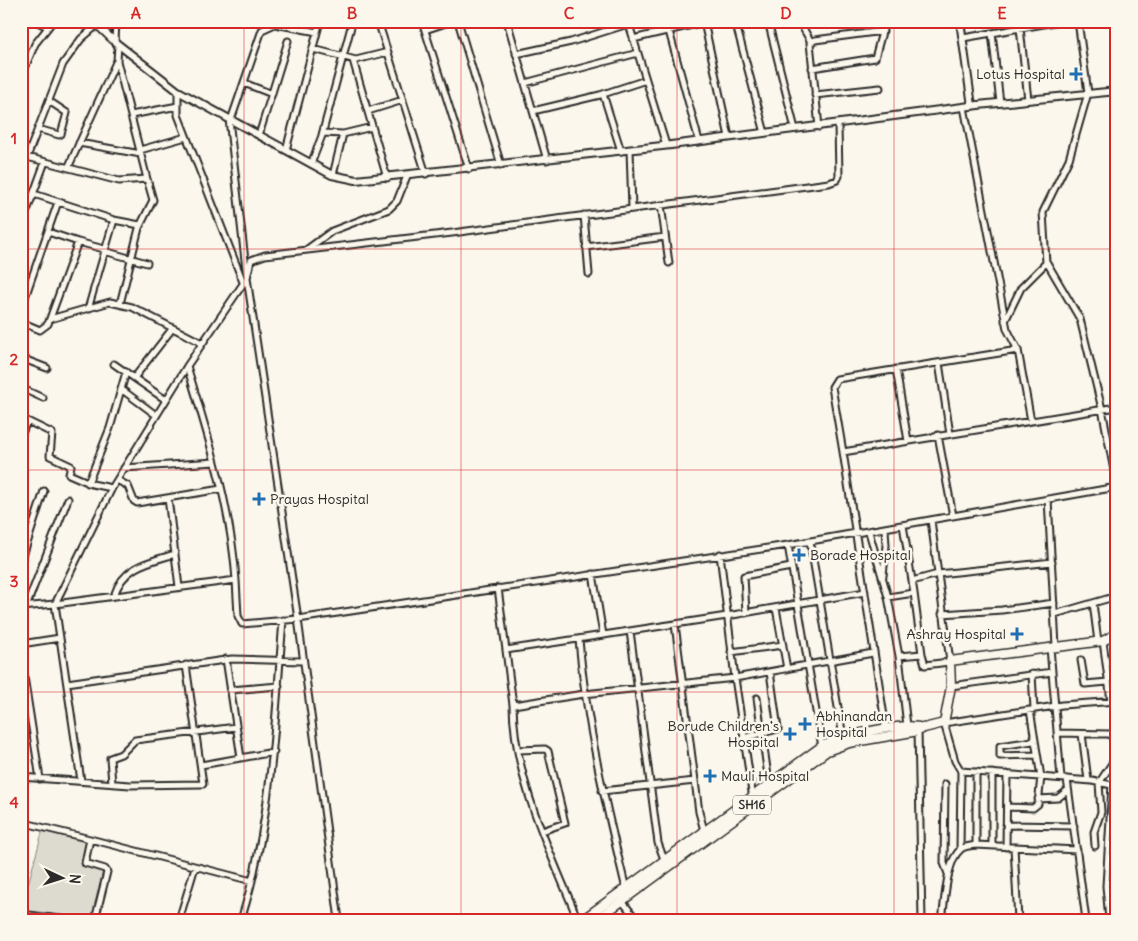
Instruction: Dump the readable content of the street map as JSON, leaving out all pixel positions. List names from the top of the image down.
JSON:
{
  "streets": {
    "main road": ["SH16"]
  },
  "places": {
    "health": [
      "Lotus Hospital",
      "Prayas Hospital",
      "Borade Hospital",
      "Ashray Hospital",
      "Abhinandan Hospital",
      "Borude Children's Hospital",
      "Mauli Hospital"
    ]
  },
  "north": "right",
  "grid": {
    "columns": [
      "A",
      "B",
      "C",
      "D",
      "E"
    ],
    "rows": [
      "1",
      "2",
      "3",
      "4"
    ]
  }
}
